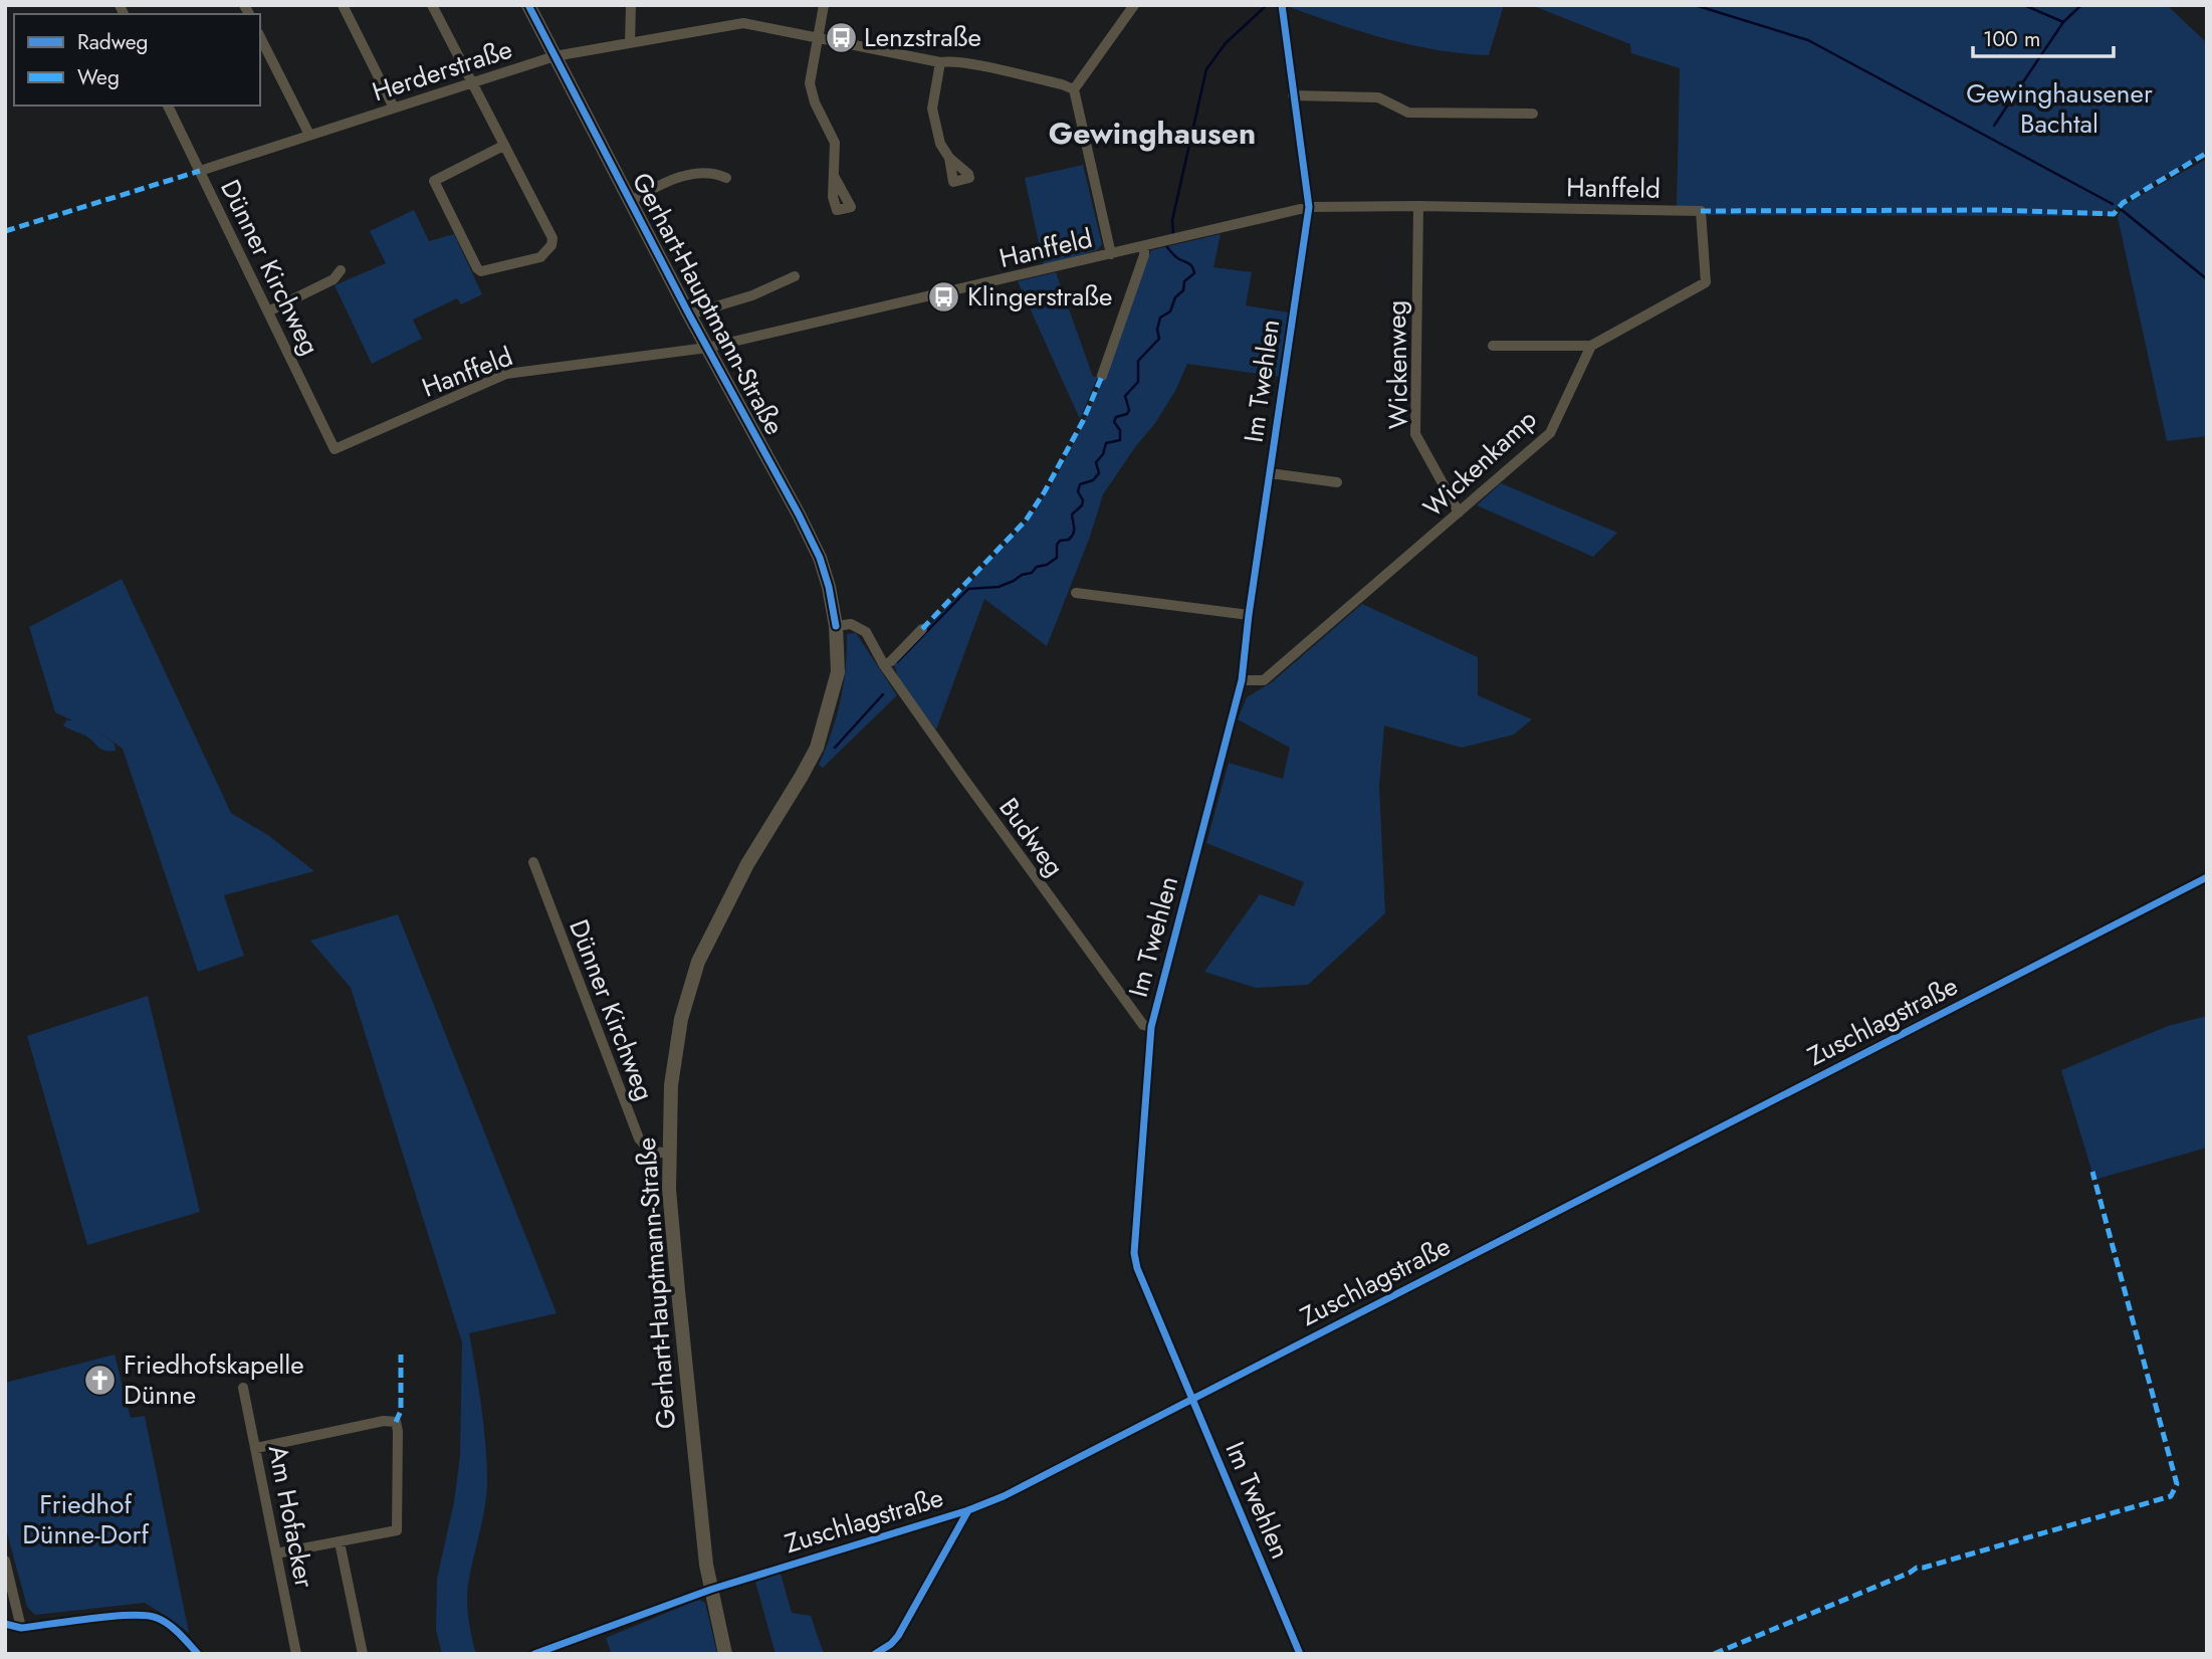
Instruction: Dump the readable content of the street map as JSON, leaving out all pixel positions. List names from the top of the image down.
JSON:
{
  "streets": {
    "street": [
      "Herderstraße",
      "Hanffeld",
      "Dünner Kirchweg",
      "Gerhart-Hauptmann-Straße",
      "Wickenweg",
      "Im Twehlen",
      "Wickenkamp",
      "Budweg",
      "Zuschlagstraße",
      "Am Hofacker"
    ]
  },
  "crossings": [
    ["Herderstraße", "Dünner Kirchweg"],
    ["Herderstraße", "Gerhart-Hauptmann-Straße"],
    ["Hanffeld", "Dünner Kirchweg"],
    ["Hanffeld", "Gerhart-Hauptmann-Straße"],
    ["Hanffeld", "Wickenweg"],
    ["Hanffeld", "Im Twehlen"],
    ["Hanffeld", "Wickenkamp"],
    ["Dünner Kirchweg", "Gerhart-Hauptmann-Straße"],
    ["Gerhart-Hauptmann-Straße", "Budweg"],
    ["Gerhart-Hauptmann-Straße", "Zuschlagstraße"],
    ["Wickenweg", "Wickenkamp"],
    ["Im Twehlen", "Wickenkamp"],
    ["Im Twehlen", "Budweg"],
    ["Im Twehlen", "Zuschlagstraße"]
  ],
  "districts": ["Gewinghausen"],
  "parks": ["Gewinghausener Bachtal", "Friedhof Dünne-Dorf"],
  "places": {
    "bus stop": ["Lenzstraße", "Klingerstraße"],
    "church": ["Friedhofskapelle Dünne"]
  },
  "legend": ["Radweg", "Weg"],
  "scale_bar": "100 m"
}
